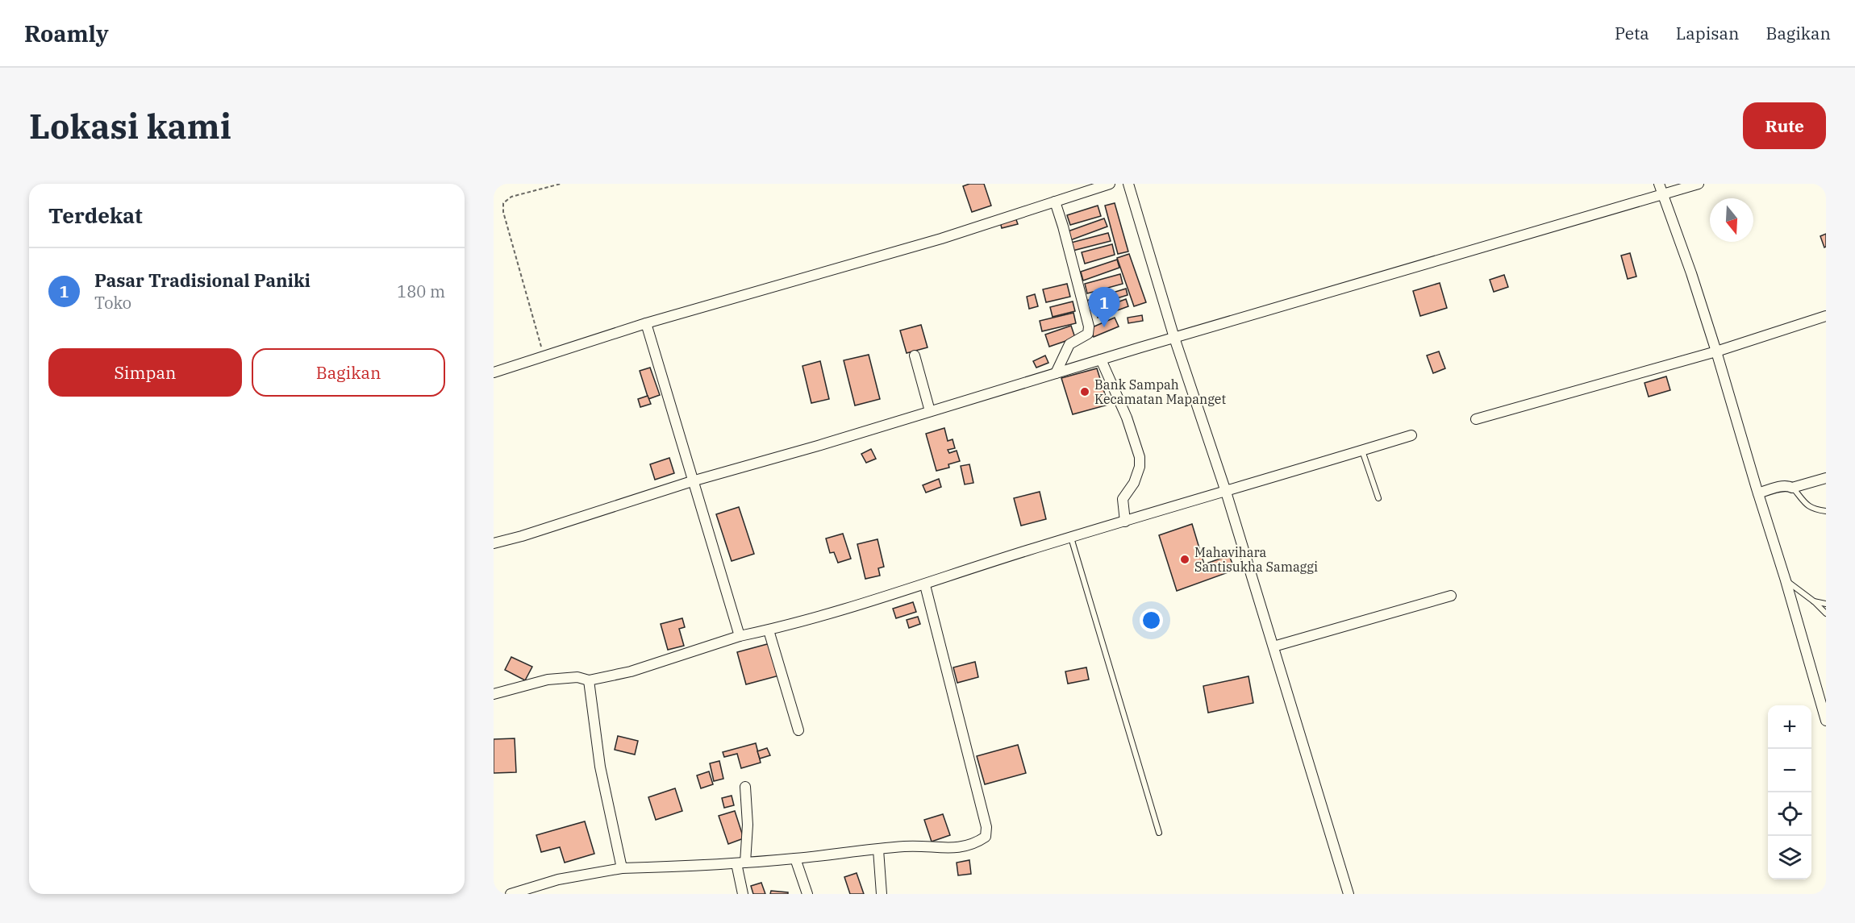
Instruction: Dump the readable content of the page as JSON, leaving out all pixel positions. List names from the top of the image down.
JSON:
{
  "places": ["Bank Sampah Kecamatan Mapanget", "Mahavihara Santisukha Samaggi"],
  "north": "bottom",
  "page": {
    "header": "Roamly",
    "nav": ["Peta", "Lapisan", "Bagikan"],
    "buttons": [
      "Rute",
      ["Simpan", "Bagikan"]
    ],
    "title": "Lokasi kami",
    "heading": "Terdekat",
    "list": [
      {
        "mark": "1",
        "name": "Pasar Tradisional Paniki",
        "note": "Toko",
        "value": "180 m"
      }
    ],
    "pins": "1",
    "map_buttons": ["+", "−"]
  }
}
